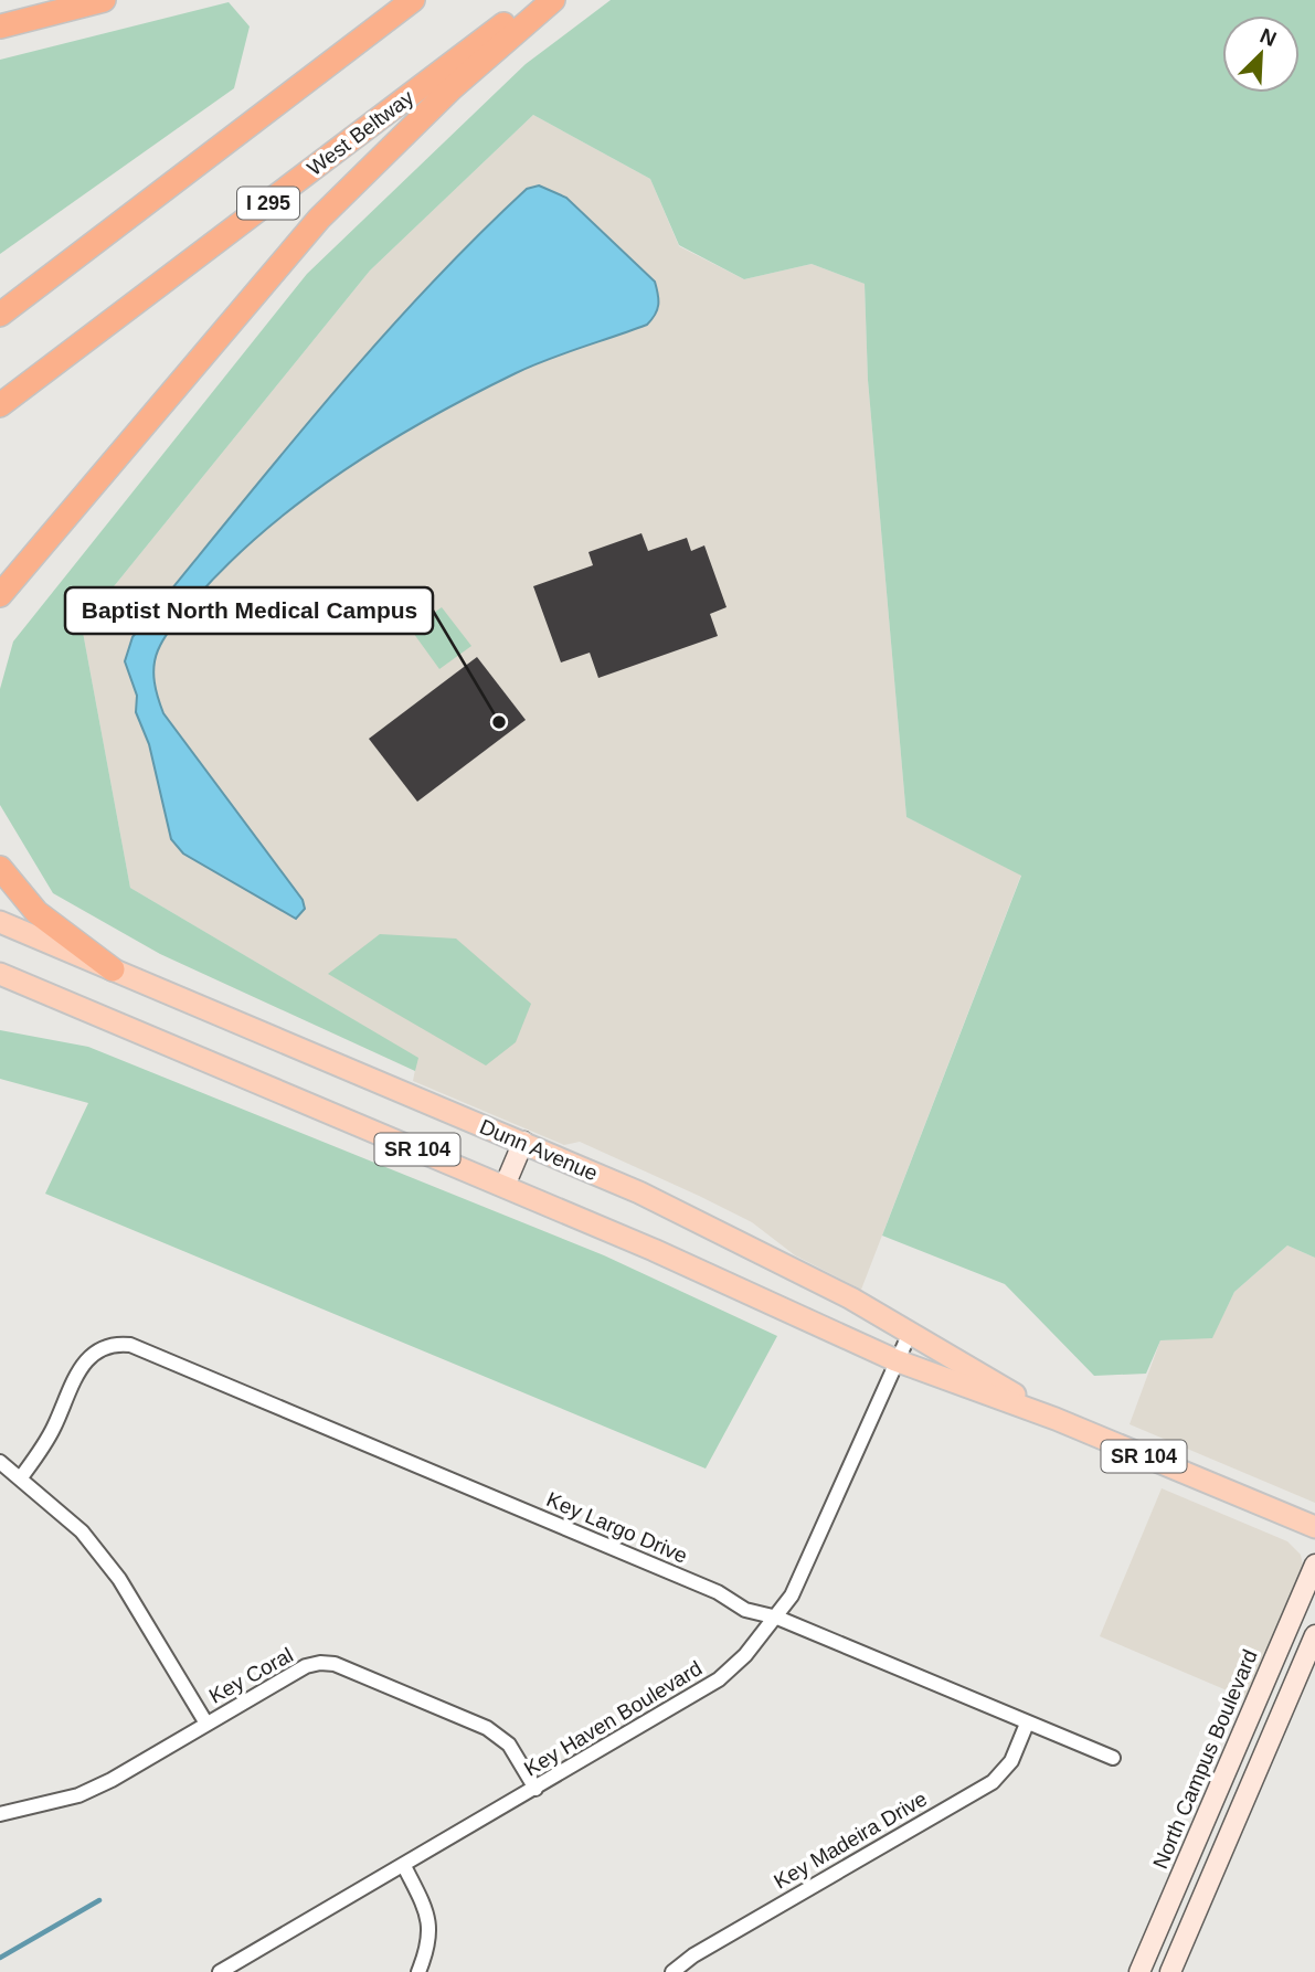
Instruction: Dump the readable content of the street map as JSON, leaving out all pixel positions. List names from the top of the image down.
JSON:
{
  "streets": {
    "highway": ["West Beltway", "I 295"],
    "main road": ["SR 104", "Dunn Avenue"],
    "street": [
      "Key Largo Drive",
      "Key Coral",
      "Key Haven Boulevard",
      "North Campus Boulevard",
      "Key Madeira Drive"
    ]
  },
  "crossings": [
    ["Dunn Avenue", "Key Haven Boulevard"],
    ["Key Largo Drive", "Key Coral"],
    ["Key Largo Drive", "Key Haven Boulevard"],
    ["Key Largo Drive", "Key Madeira Drive"],
    ["Key Coral", "Key Haven Boulevard"]
  ],
  "places": ["Baptist North Medical Campus"],
  "north": "top right"
}
